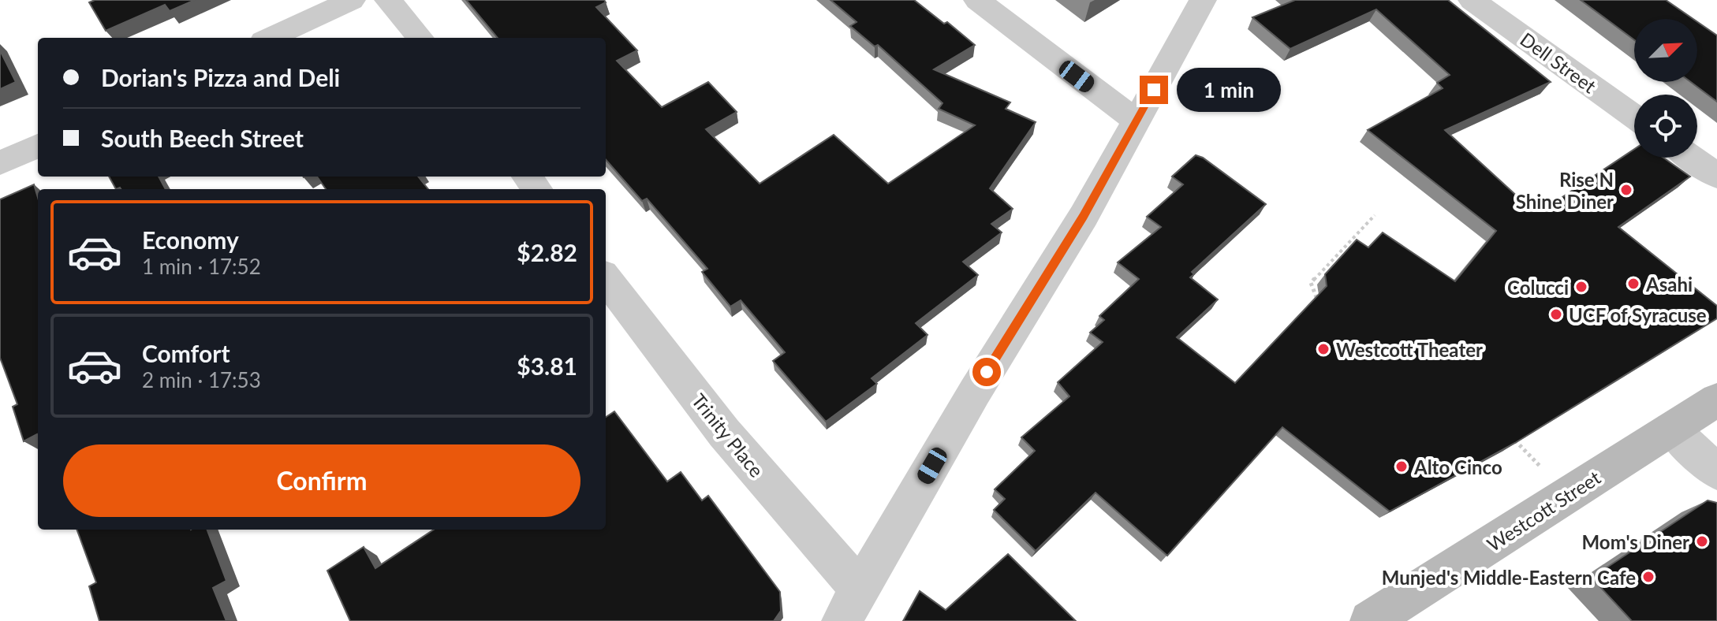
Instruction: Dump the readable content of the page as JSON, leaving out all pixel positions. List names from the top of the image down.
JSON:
{
  "streets": {
    "street": ["Dell Street", "Trinity Place", "Westcott Street"]
  },
  "places": [
    "Rise N Shine Diner",
    "Asahi",
    "Colucci",
    "UCF of Syracuse",
    "Westcott Theater",
    "Alto Cinco",
    "Mom's Diner",
    "Munjed's Middle-Eastern Cafe"
  ],
  "north": "top right",
  "page": {
    "banner": ["Dorian's Pizza and Deli", "South Beech Street"],
    "bubble": "1 min",
    "list": [
      {
        "name": "Economy",
        "note": "1 min · 17:52",
        "value": "$2.82"
      },
      {
        "name": "Comfort",
        "note": "2 min · 17:53",
        "value": "$3.81"
      }
    ],
    "buttons": "Confirm"
  }
}
